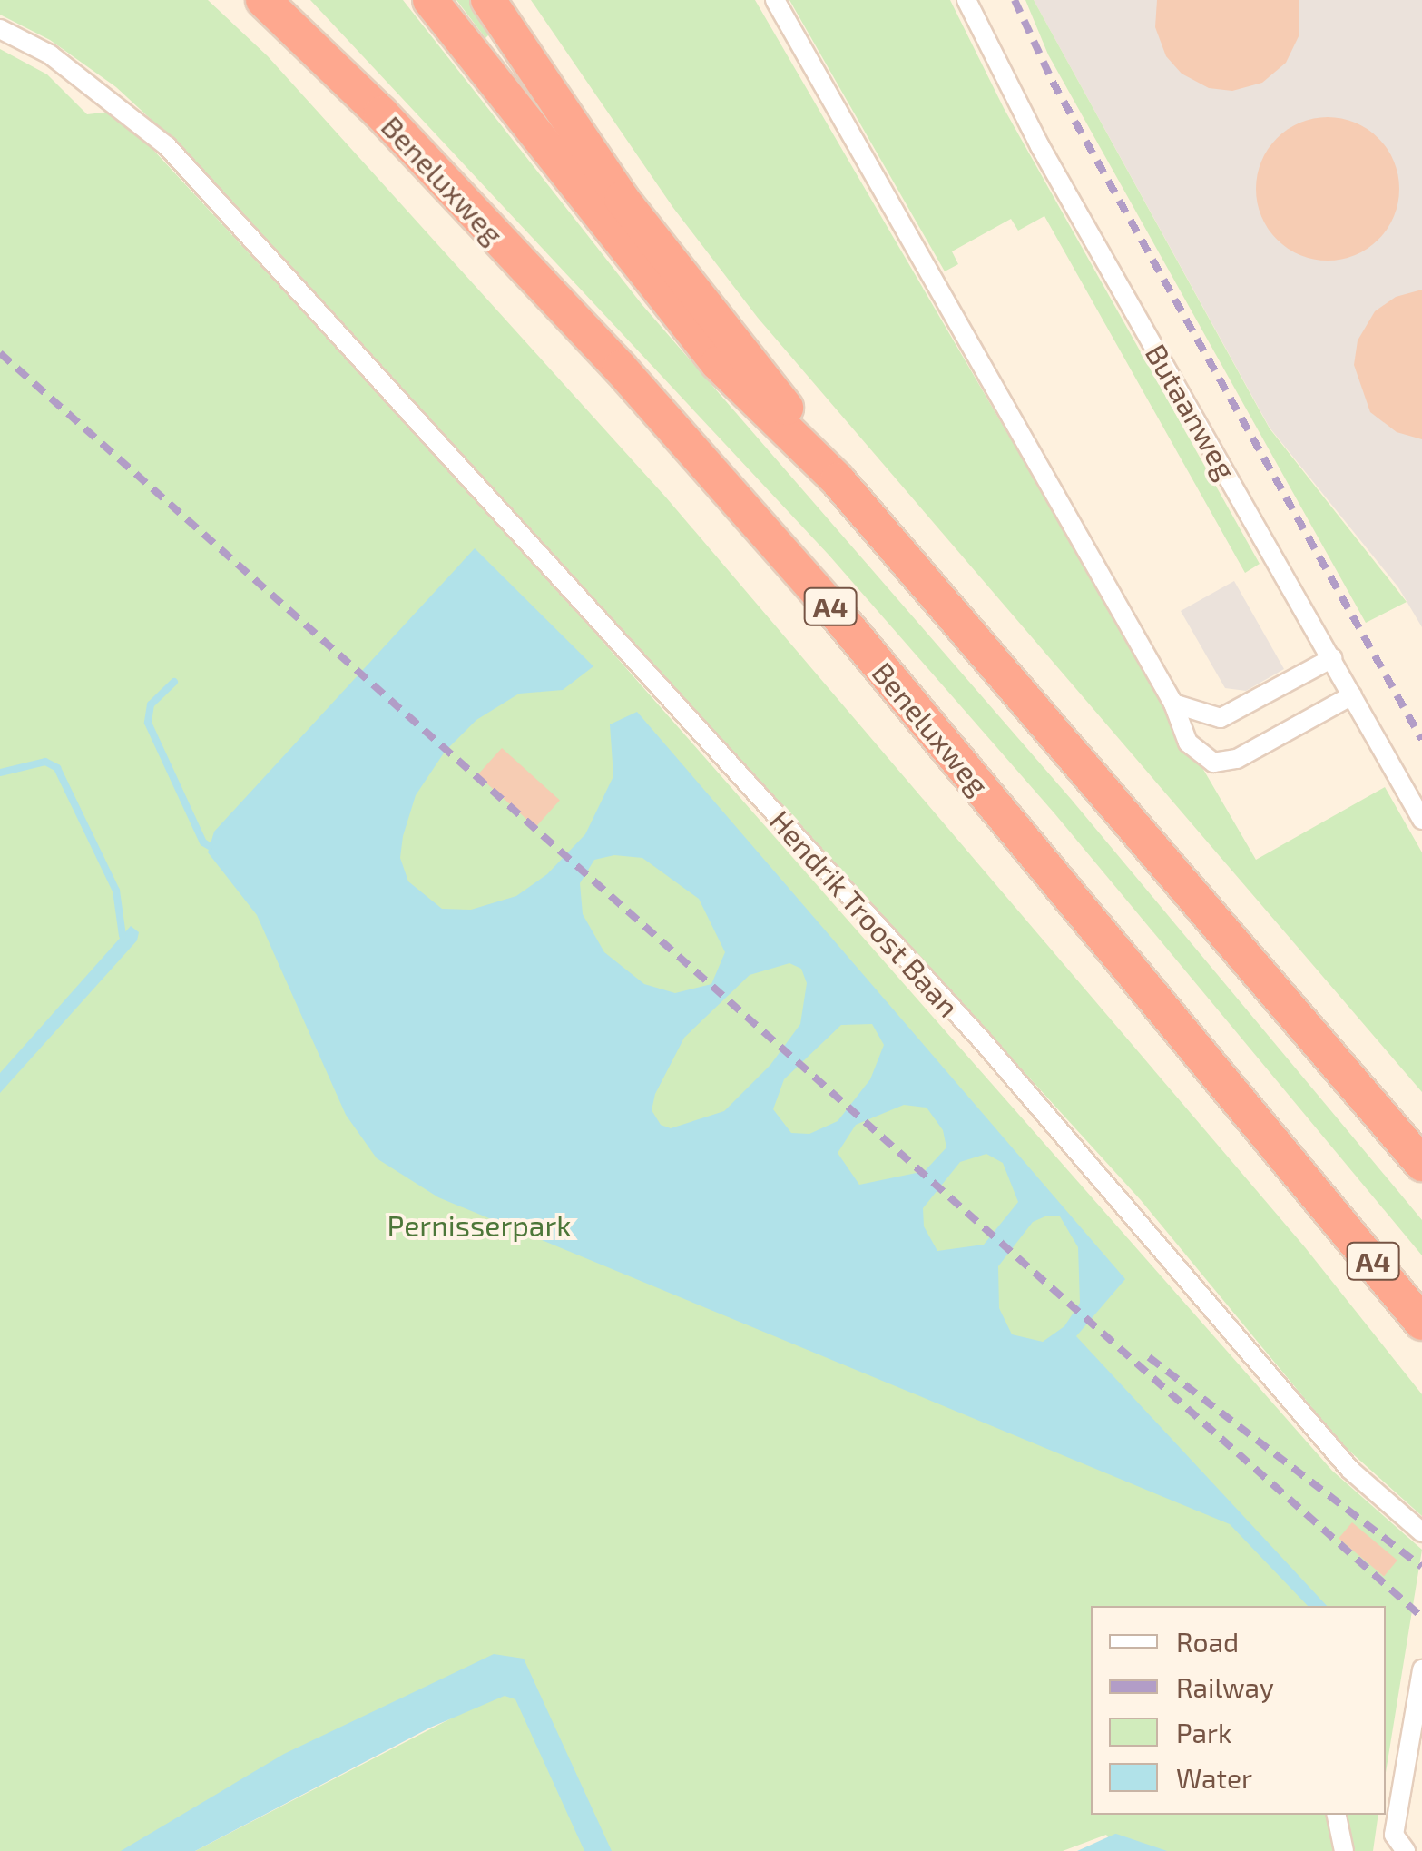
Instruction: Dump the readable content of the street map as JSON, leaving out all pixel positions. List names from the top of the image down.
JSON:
{
  "streets": {
    "highway": ["Beneluxweg", "A4"],
    "street": ["Butaanweg", "Hendrik Troost Baan"]
  },
  "parks": ["Pernisserpark"],
  "legend": [
    "Road",
    "Railway",
    "Park",
    "Water"
  ]
}
